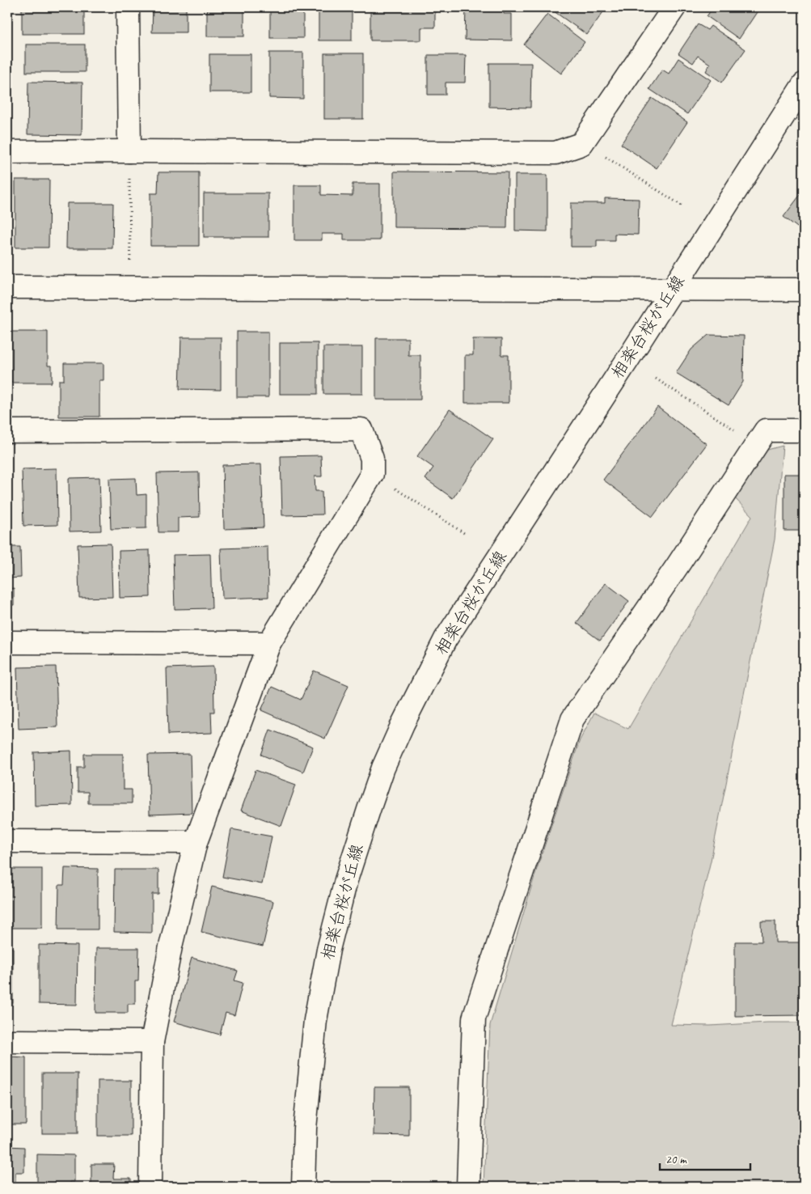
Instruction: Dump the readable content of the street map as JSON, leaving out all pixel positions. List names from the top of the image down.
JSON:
{
  "streets": {
    "street": ["相楽台桜が丘線"]
  },
  "scale_bar": "20 m"
}
